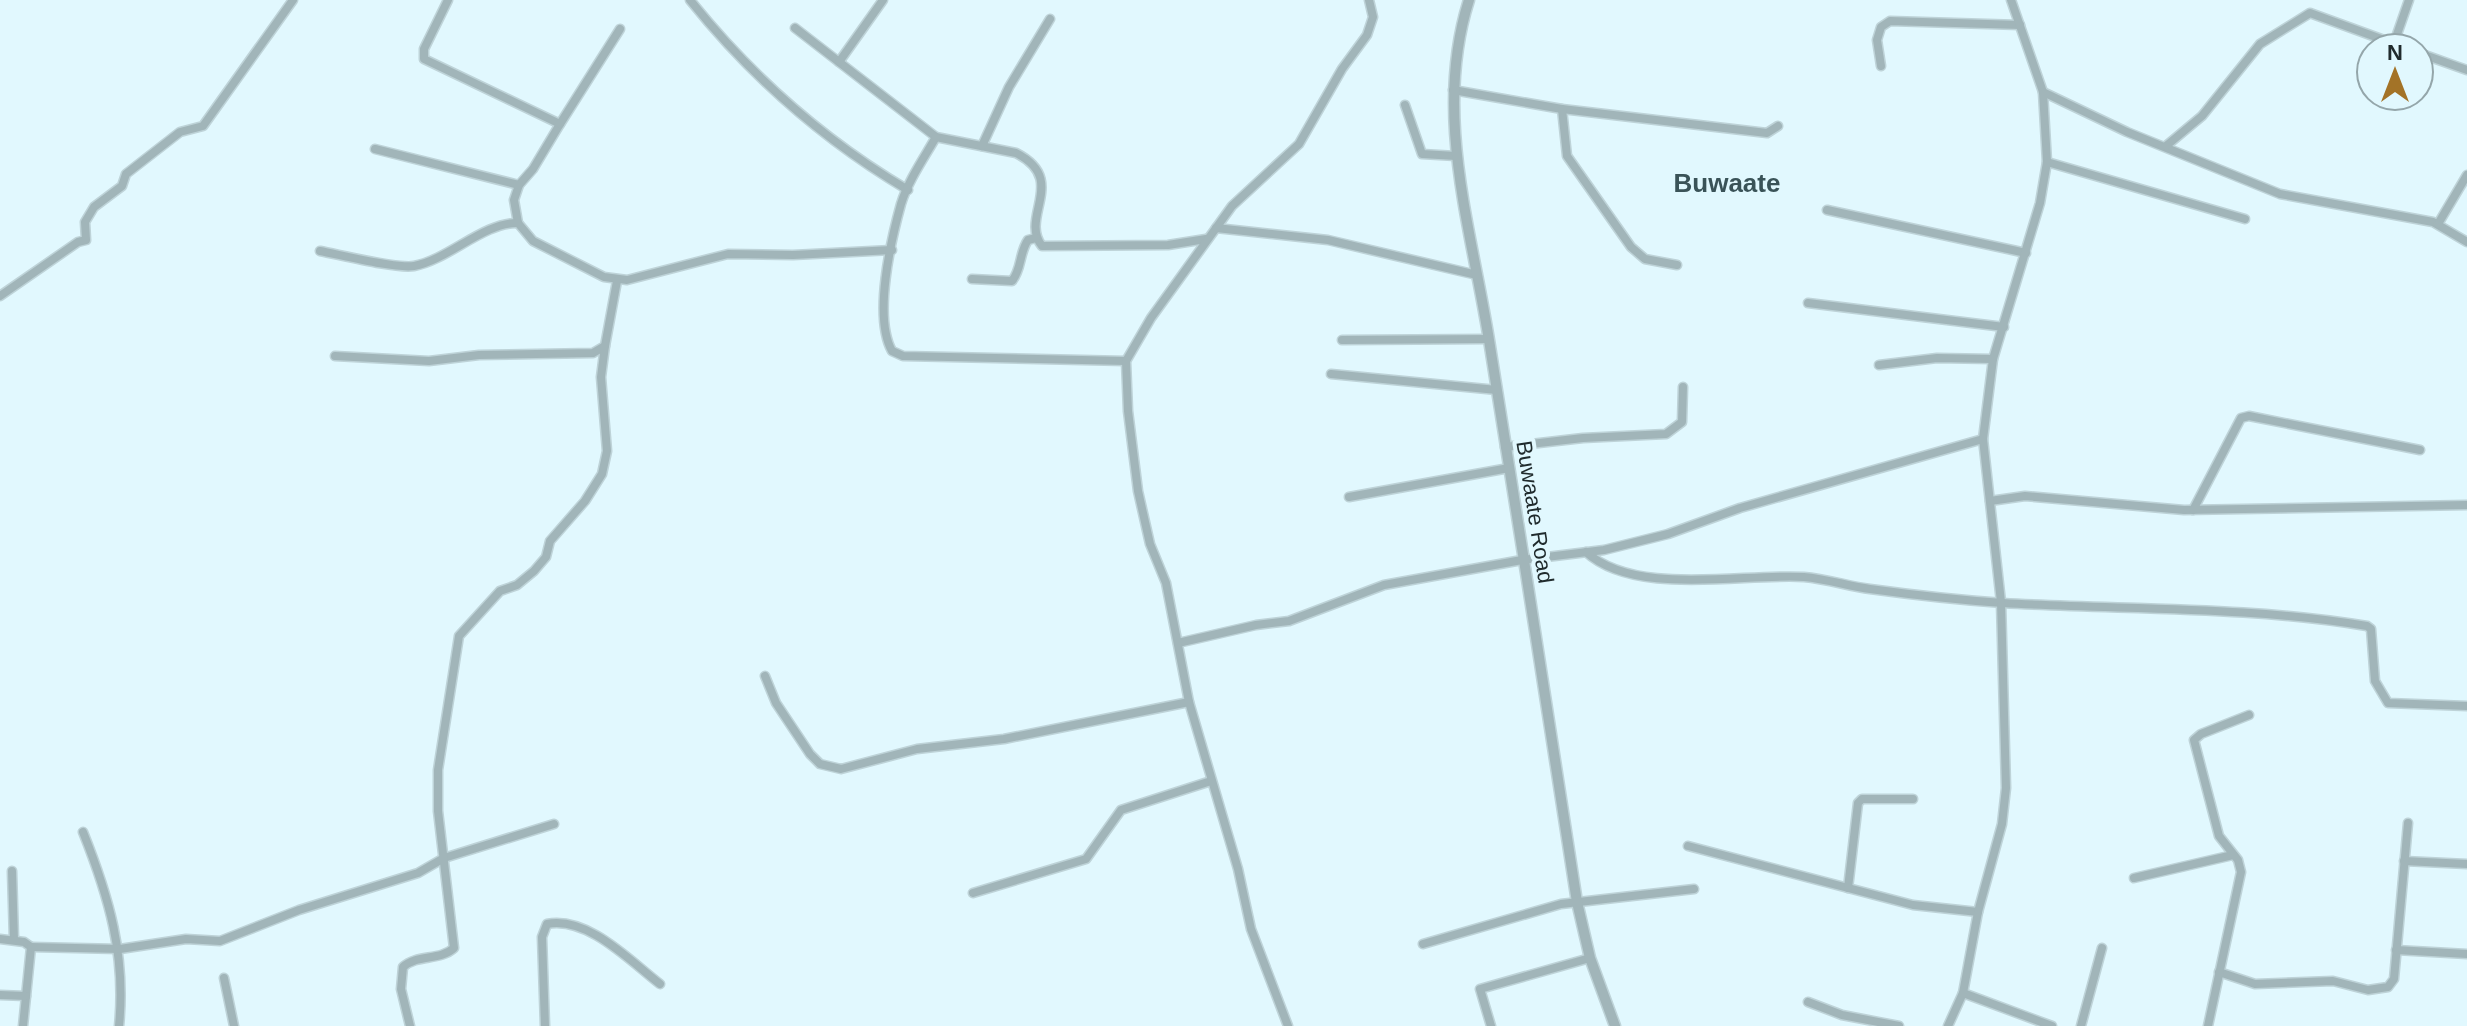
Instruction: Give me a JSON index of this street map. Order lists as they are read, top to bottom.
{
  "streets": {
    "street": ["Buwaate Road"]
  },
  "districts": ["Buwaate"],
  "north": "top"
}
